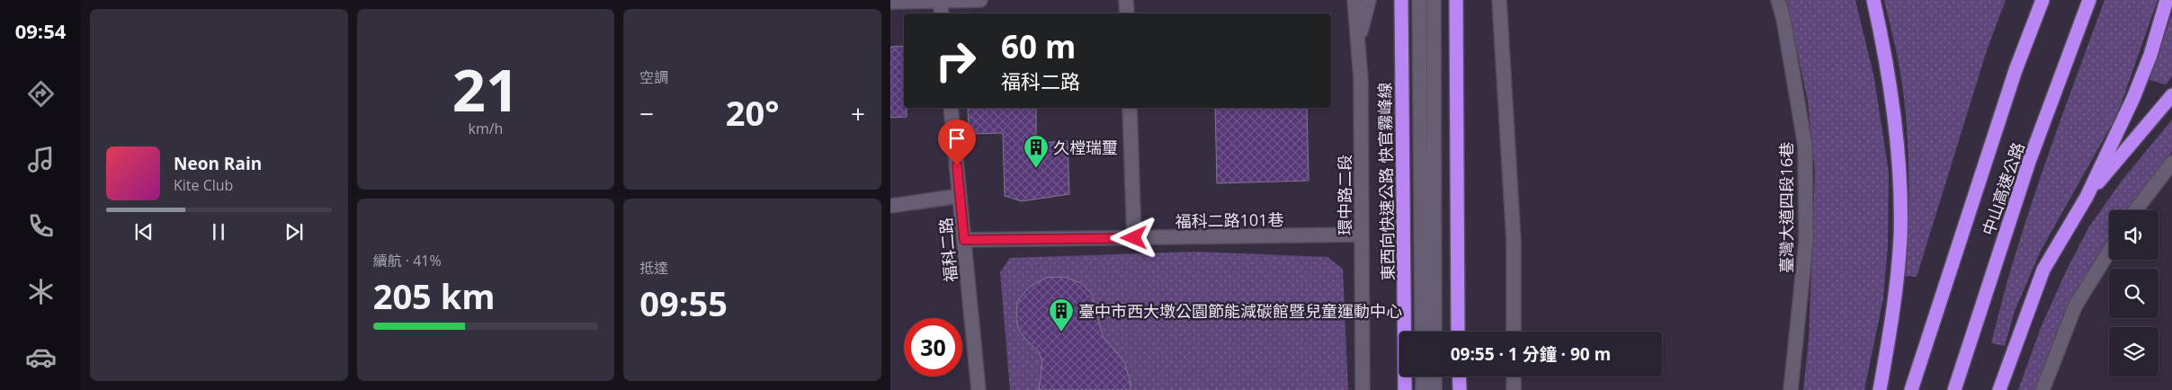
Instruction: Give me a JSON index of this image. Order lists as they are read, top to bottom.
{
  "streets": {
    "highway": ["東西向快速公路 快官霧峰線", "中山高速公路"],
    "street": [
      "環中路二段",
      "臺灣大道四段16巷",
      "福科二路101巷",
      "福科二路"
    ]
  },
  "crossings": [
    ["環中路二段", "福科二路101巷"],
    ["福科二路101巷", "福科二路"]
  ],
  "places": {
    "building": ["久樘瑞璽", "臺中市西大墩公園節能減碳館暨兒童運動中心"]
  },
  "page": {
    "tabs": "09:54",
    "tile": [
      ["21", "km/h"],
      "空調",
      ["續航 · 41%", "205 km"],
      ["抵達", "09:55"]
    ],
    "turn": ["60 m", "福科二路"],
    "heat": ["−", "20°", "+"],
    "song": ["Neon Rain", "Kite Club"],
    "limit": "30",
    "trip": "09:55 · 1 分鐘 · 90 m"
  }
}
